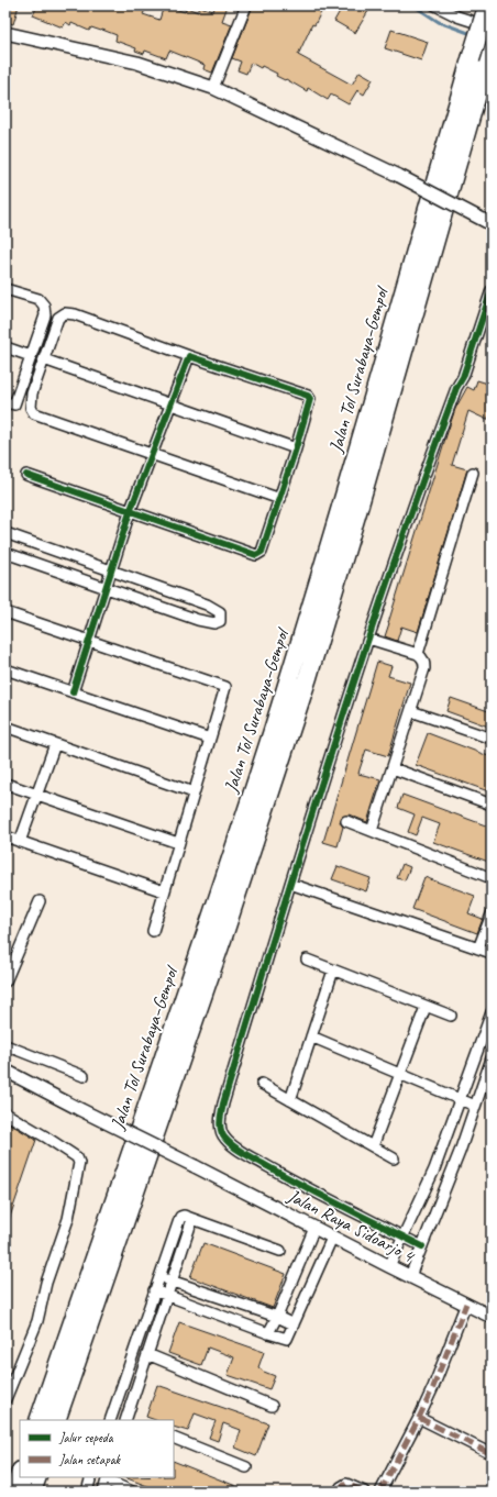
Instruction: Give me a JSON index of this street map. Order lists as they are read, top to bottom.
{
  "streets": {
    "highway": ["Jalan Tol Surabaya–Gempol"],
    "street": ["Jalan Raya Sidoarjo 4"]
  },
  "legend": ["Jalur sepeda", "Jalan setapak"]
}
